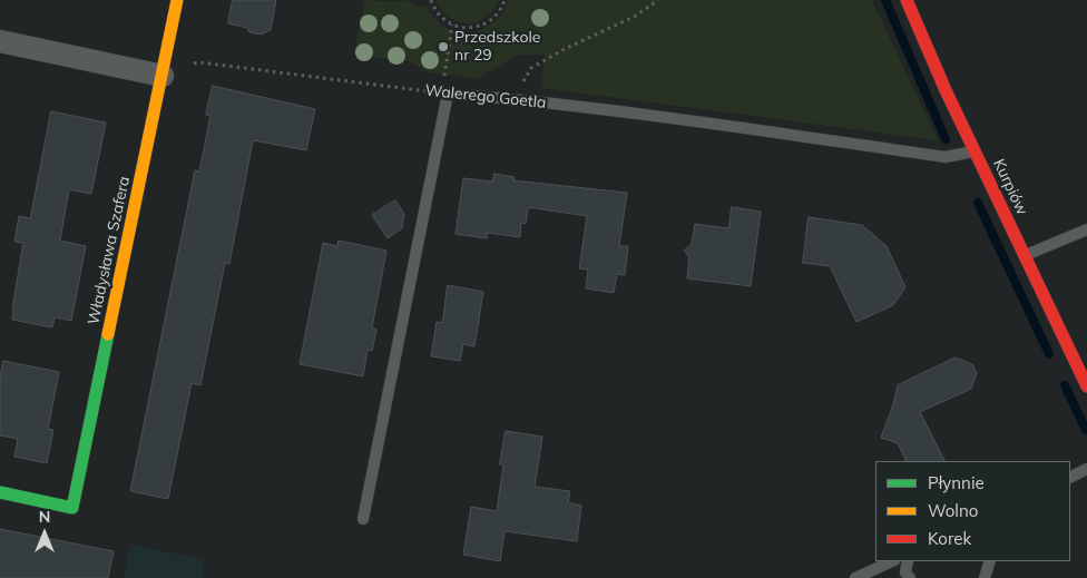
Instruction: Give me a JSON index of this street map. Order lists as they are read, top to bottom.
{
  "streets": {
    "street": ["Kurpiów", "Władysława Szafera"],
    "lane": ["Walerego Goetla"]
  },
  "crossings": [
    ["Walerego Goetla", "Kurpiów"],
    ["Walerego Goetla", "Władysława Szafera"]
  ],
  "places": ["Przedszkole nr 29"],
  "legend": ["Płynnie", "Wolno", "Korek"],
  "north": "top"
}
